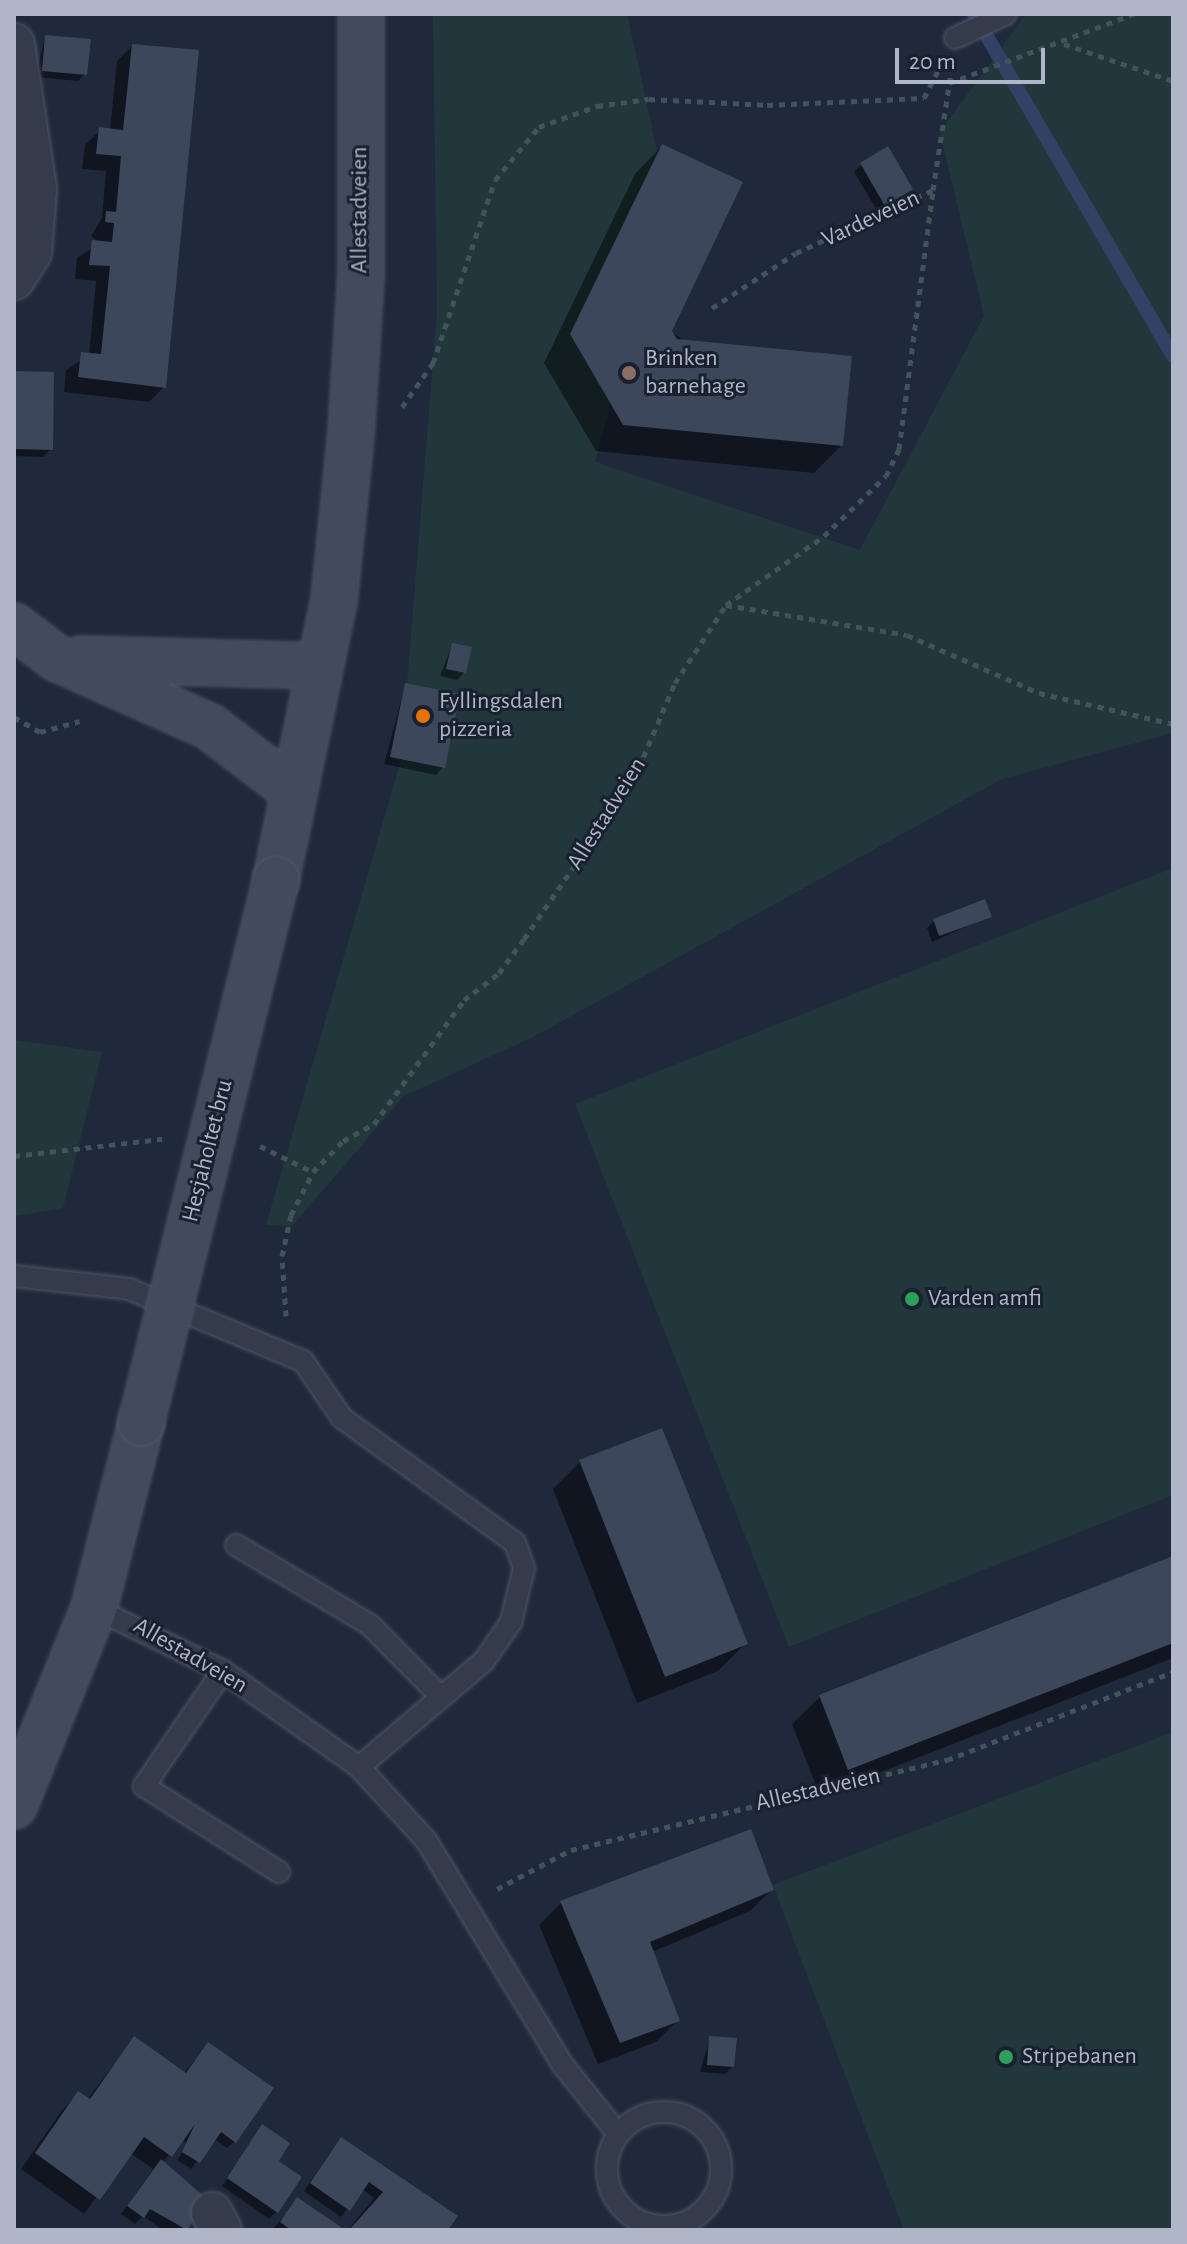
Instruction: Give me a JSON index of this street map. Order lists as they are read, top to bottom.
{
  "streets": {
    "main road": ["Allestadveien", "Hesjaholtet bru"],
    "path": ["Vardeveien"]
  },
  "crossings": [
    ["Allestadveien", "Vardeveien"],
    ["Allestadveien", "Hesjaholtet bru"]
  ],
  "places": [
    "Brinken barnehage",
    "Fyllingsdalen pizzeria",
    "Varden amfi",
    "Stripebanen"
  ],
  "scale_bar": "20 m"
}
